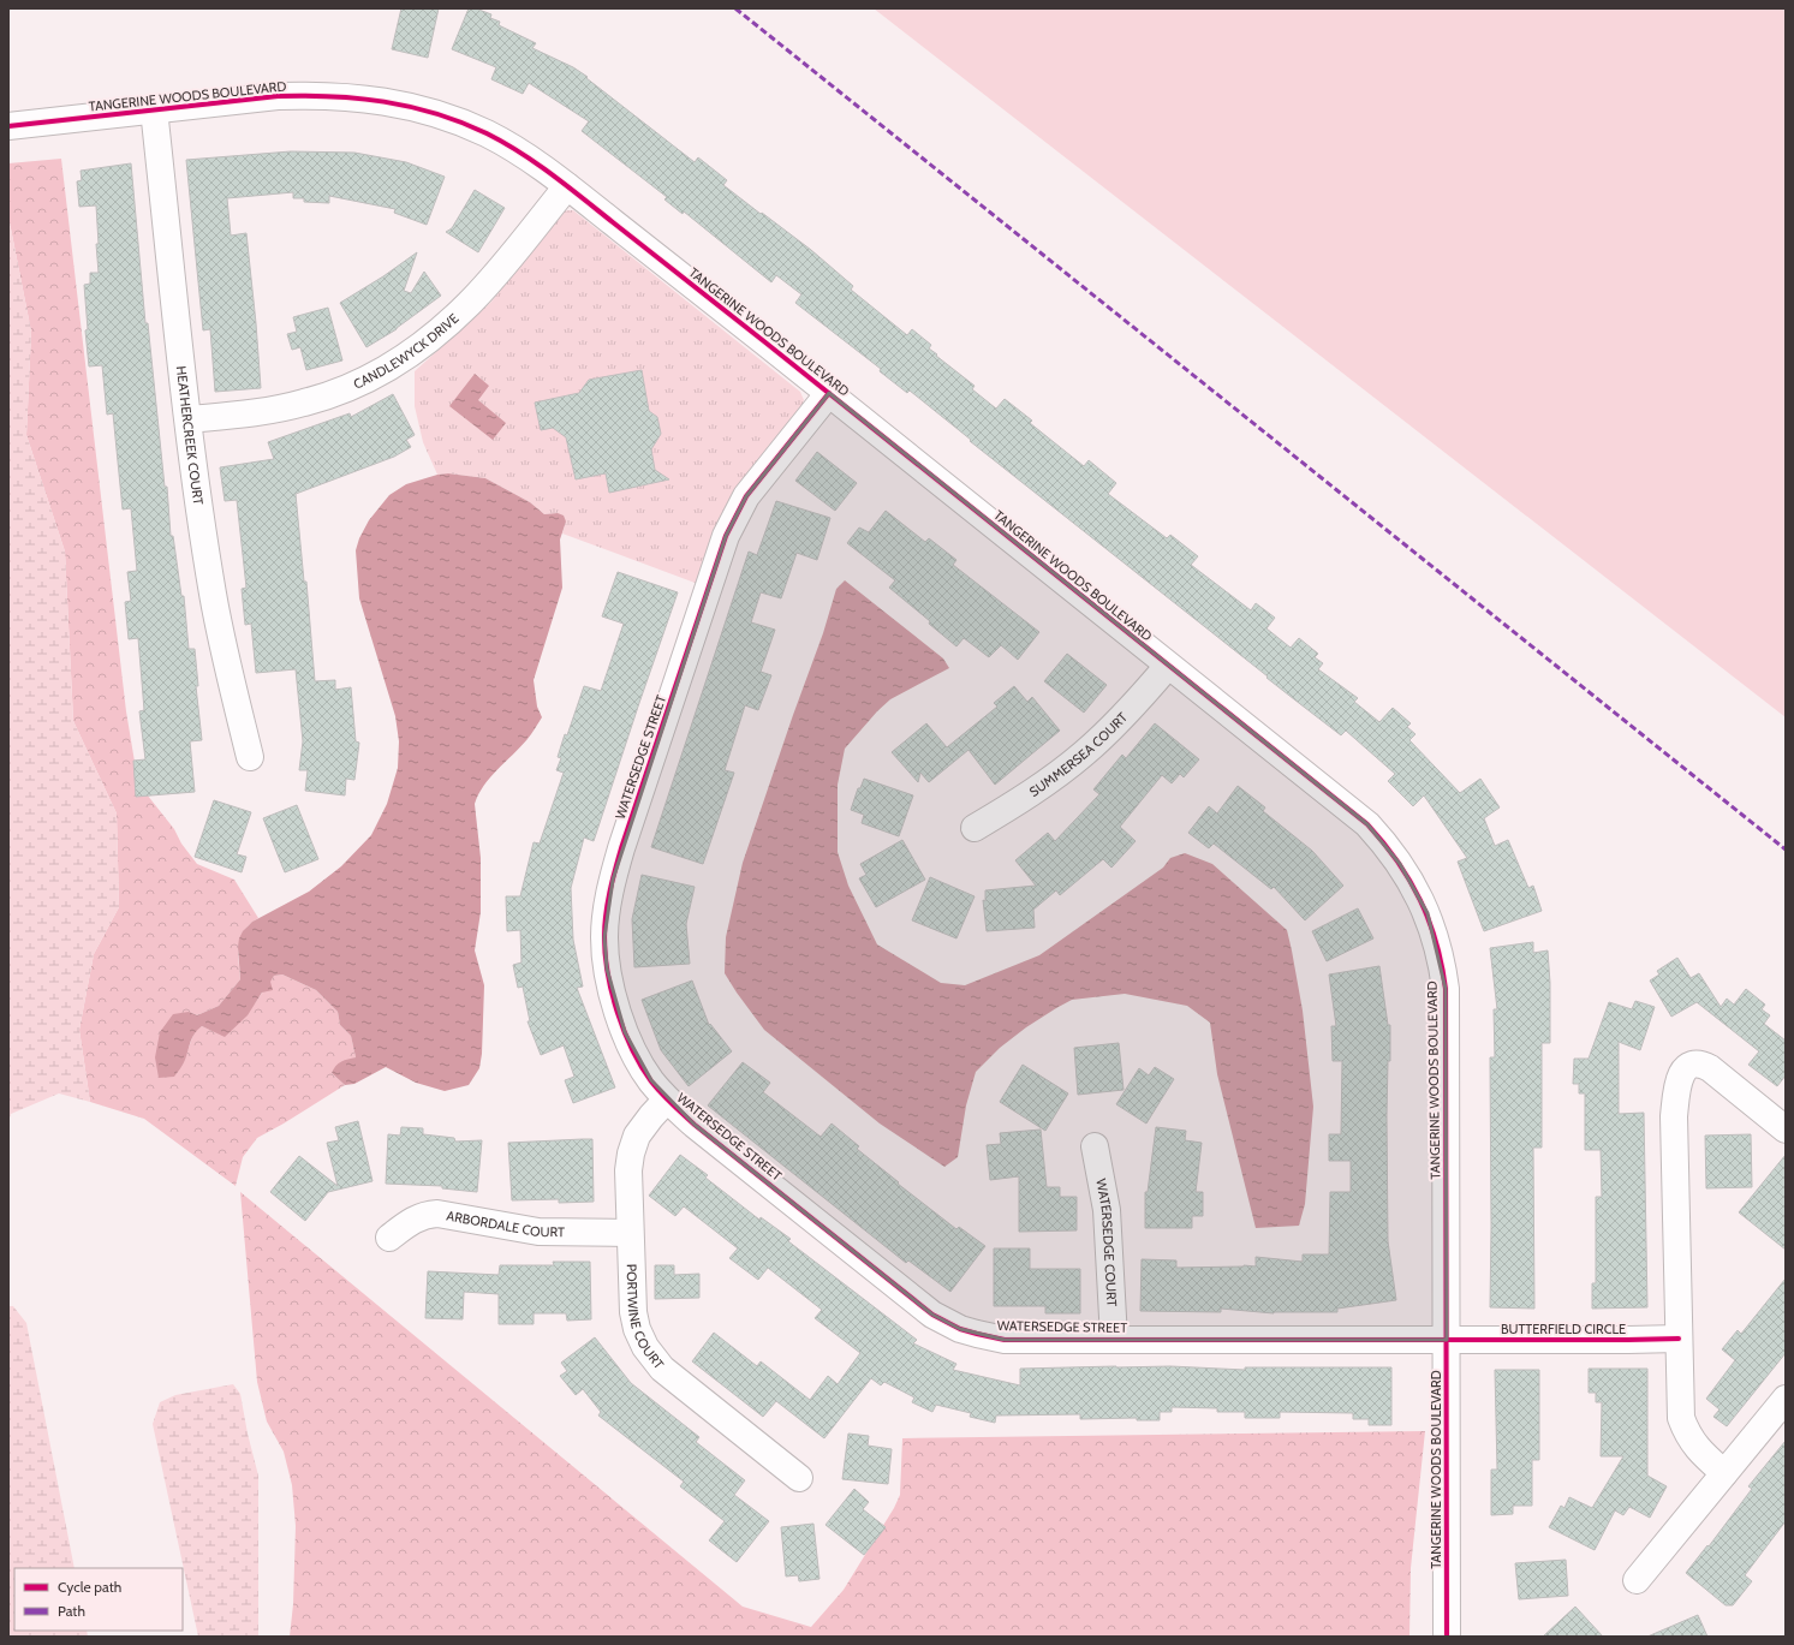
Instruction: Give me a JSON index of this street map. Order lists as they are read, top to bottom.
{
  "streets": {
    "street": [
      "TANGERINE WOODS BOULEVARD",
      "CANDLEWYCK DRIVE",
      "HEATHERCREEK COURT",
      "SUMMERSEA COURT",
      "WATERSEDGE STREET",
      "ARBORDALE COURT",
      "WATERSEDGE COURT",
      "PORTWINE COURT",
      "BUTTERFIELD CIRCLE"
    ]
  },
  "crossings": [
    ["TANGERINE WOODS BOULEVARD", "CANDLEWYCK DRIVE"],
    ["TANGERINE WOODS BOULEVARD", "HEATHERCREEK COURT"],
    ["TANGERINE WOODS BOULEVARD", "SUMMERSEA COURT"],
    ["TANGERINE WOODS BOULEVARD", "WATERSEDGE STREET"],
    ["TANGERINE WOODS BOULEVARD", "BUTTERFIELD CIRCLE"],
    ["CANDLEWYCK DRIVE", "HEATHERCREEK COURT"],
    ["WATERSEDGE STREET", "WATERSEDGE COURT"],
    ["WATERSEDGE STREET", "PORTWINE COURT"],
    ["WATERSEDGE STREET", "BUTTERFIELD CIRCLE"],
    ["ARBORDALE COURT", "PORTWINE COURT"]
  ],
  "legend": ["Cycle path", "Path"]
}
